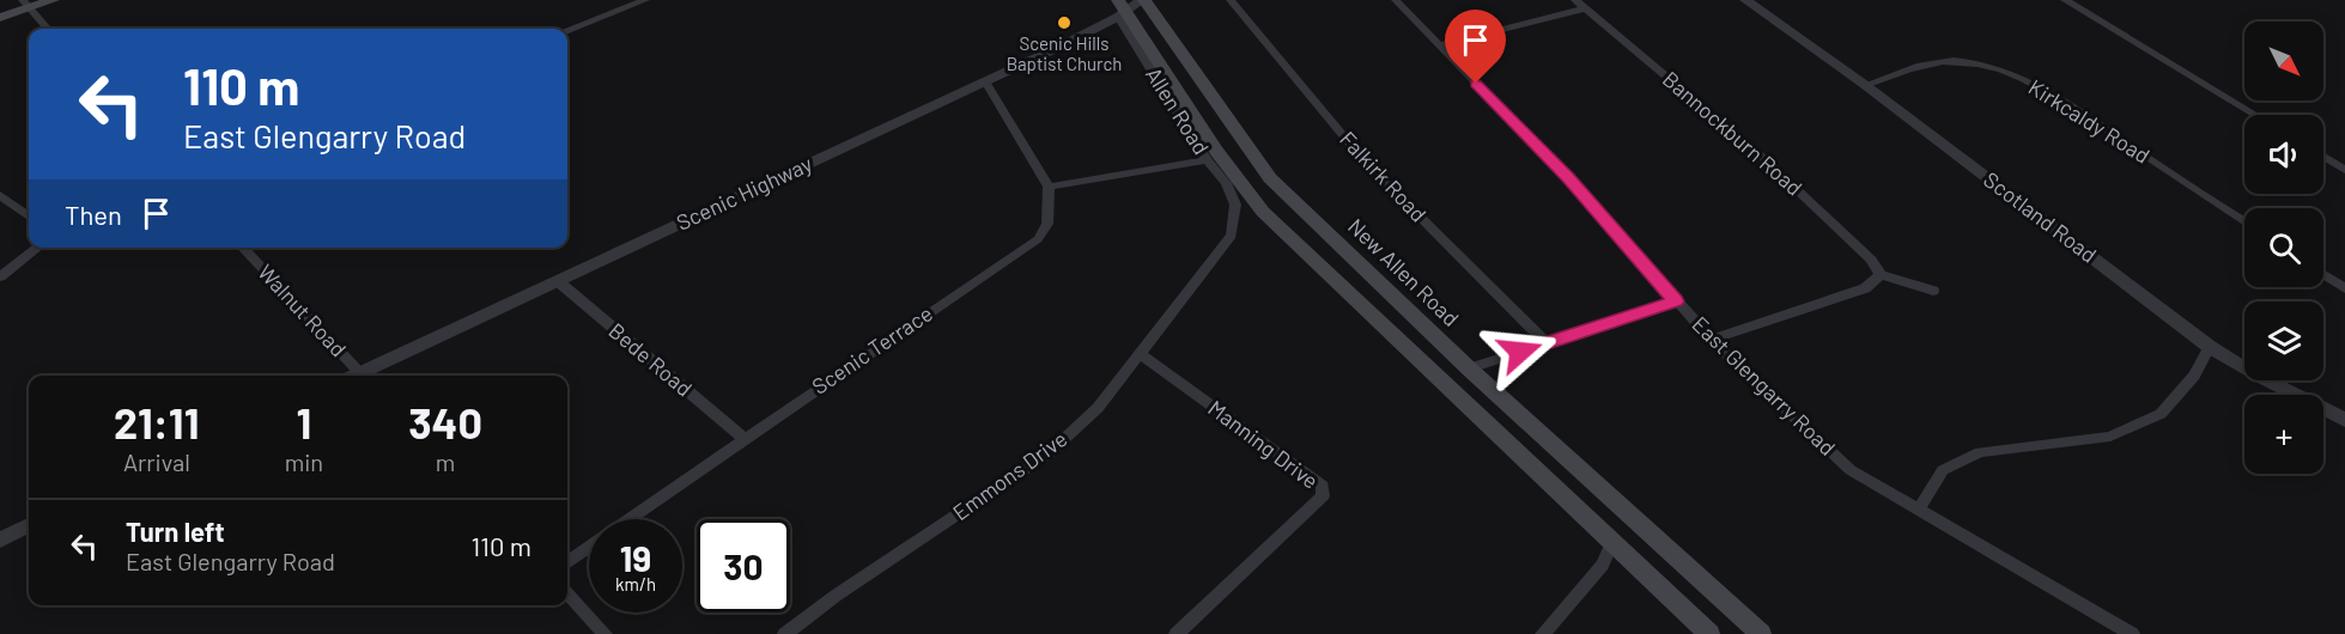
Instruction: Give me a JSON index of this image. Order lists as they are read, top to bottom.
{
  "streets": {
    "main road": ["New Allen Road"],
    "street": [
      "Allen Road",
      "Kirkcaldy Road",
      "Bannockburn Road",
      "Falkirk Road",
      "Scenic Highway",
      "Scotland Road",
      "Walnut Road",
      "Scenic Terrace",
      "Bede Road",
      "East Glengarry Road",
      "Manning Drive",
      "Emmons Drive"
    ]
  },
  "crossings": [
    ["Allen Road", "Scenic Highway"],
    ["Allen Road", "Emmons Drive"],
    ["Kirkcaldy Road", "Scotland Road"],
    ["Scenic Highway", "New Allen Road"],
    ["Scenic Highway", "Bede Road"],
    ["Scenic Terrace", "Bede Road"],
    ["Manning Drive", "Emmons Drive"]
  ],
  "places": ["Scenic Hills Baptist Church"],
  "north": "bottom right",
  "page": {
    "map_buttons": "+",
    "turn": ["110 m", "East Glengarry Road"],
    "then": "Then",
    "eta": [
      "21:11",
      "Arrival",
      "1",
      "min",
      "340",
      "m"
    ],
    "list": [
      {
        "name": "Turn left",
        "note": "East Glengarry Road",
        "value": "110 m"
      }
    ],
    "speed": "19 km/h",
    "limit": "30"
  }
}
